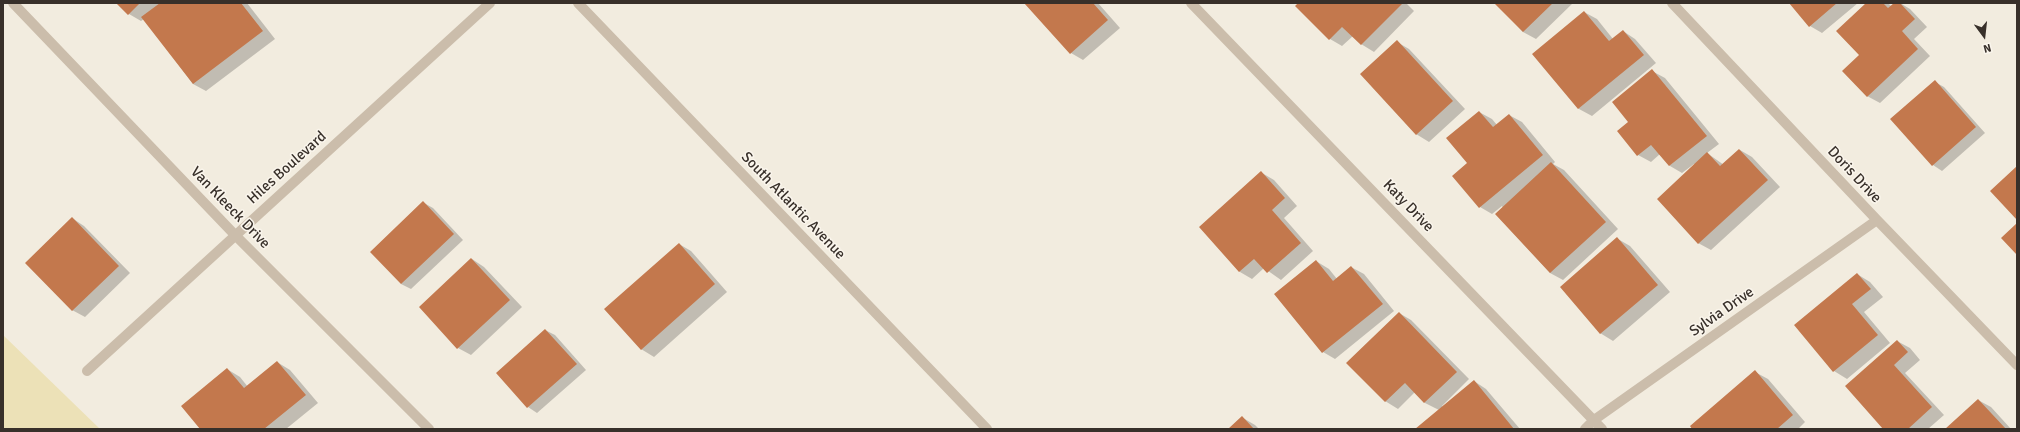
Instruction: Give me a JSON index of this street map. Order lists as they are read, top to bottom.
{
  "streets": {
    "street": [
      "Hiles Boulevard",
      "Doris Drive",
      "South Atlantic Avenue",
      "Katy Drive",
      "Van Kleeck Drive",
      "Sylvia Drive"
    ]
  },
  "crossings": [
    ["Hiles Boulevard", "Van Kleeck Drive"],
    ["Doris Drive", "Sylvia Drive"],
    ["Katy Drive", "Sylvia Drive"]
  ],
  "north": "bottom"
}
